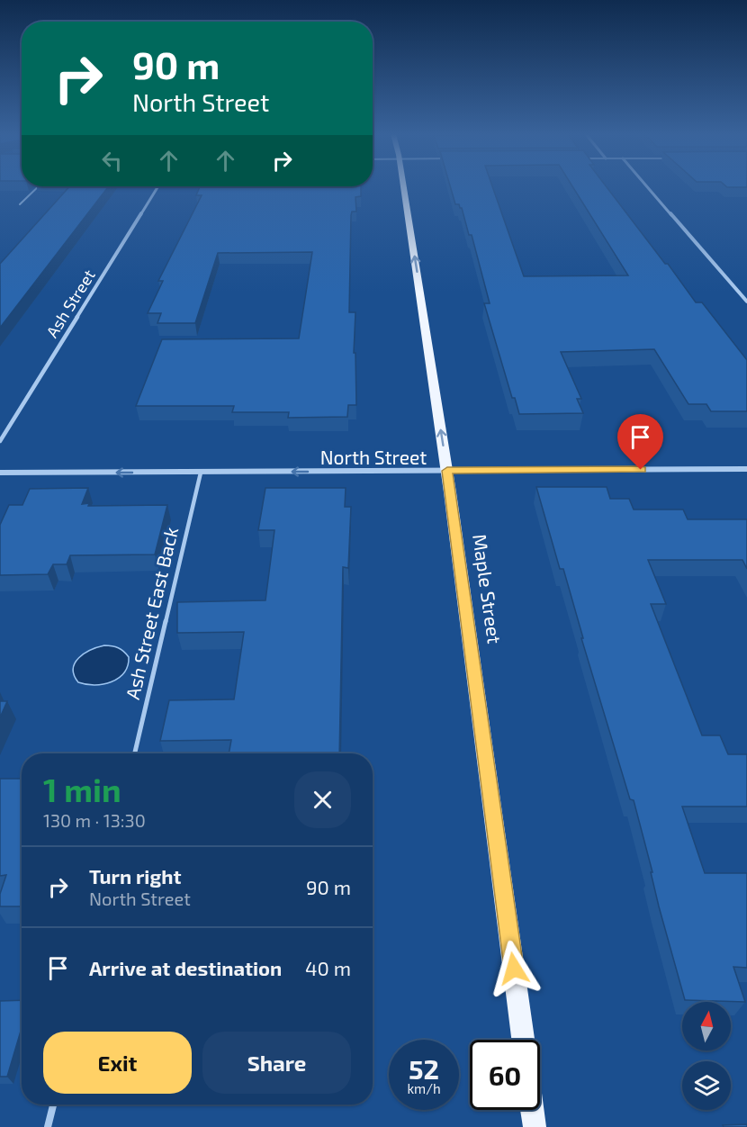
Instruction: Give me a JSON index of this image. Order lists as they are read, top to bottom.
{
  "streets": {
    "main road": ["Maple Street"],
    "street": ["Ash Street", "North Street"],
    "lane": ["Ash Street East Back"]
  },
  "crossings": [
    ["North Street", "Maple Street"],
    ["North Street", "Ash Street East Back"]
  ],
  "one_way": ["North Street"],
  "north": "top",
  "page": {
    "turn": ["90 m", "North Street"],
    "heading": ["1 min", "130 m · 13:30"],
    "list": [
      {
        "name": "Turn right",
        "note": "North Street",
        "value": "90 m"
      },
      {
        "name": "Arrive at destination",
        "value": "40 m"
      }
    ],
    "buttons": ["Exit", "Share"],
    "speed": "52 km/h",
    "limit": "60"
  }
}
